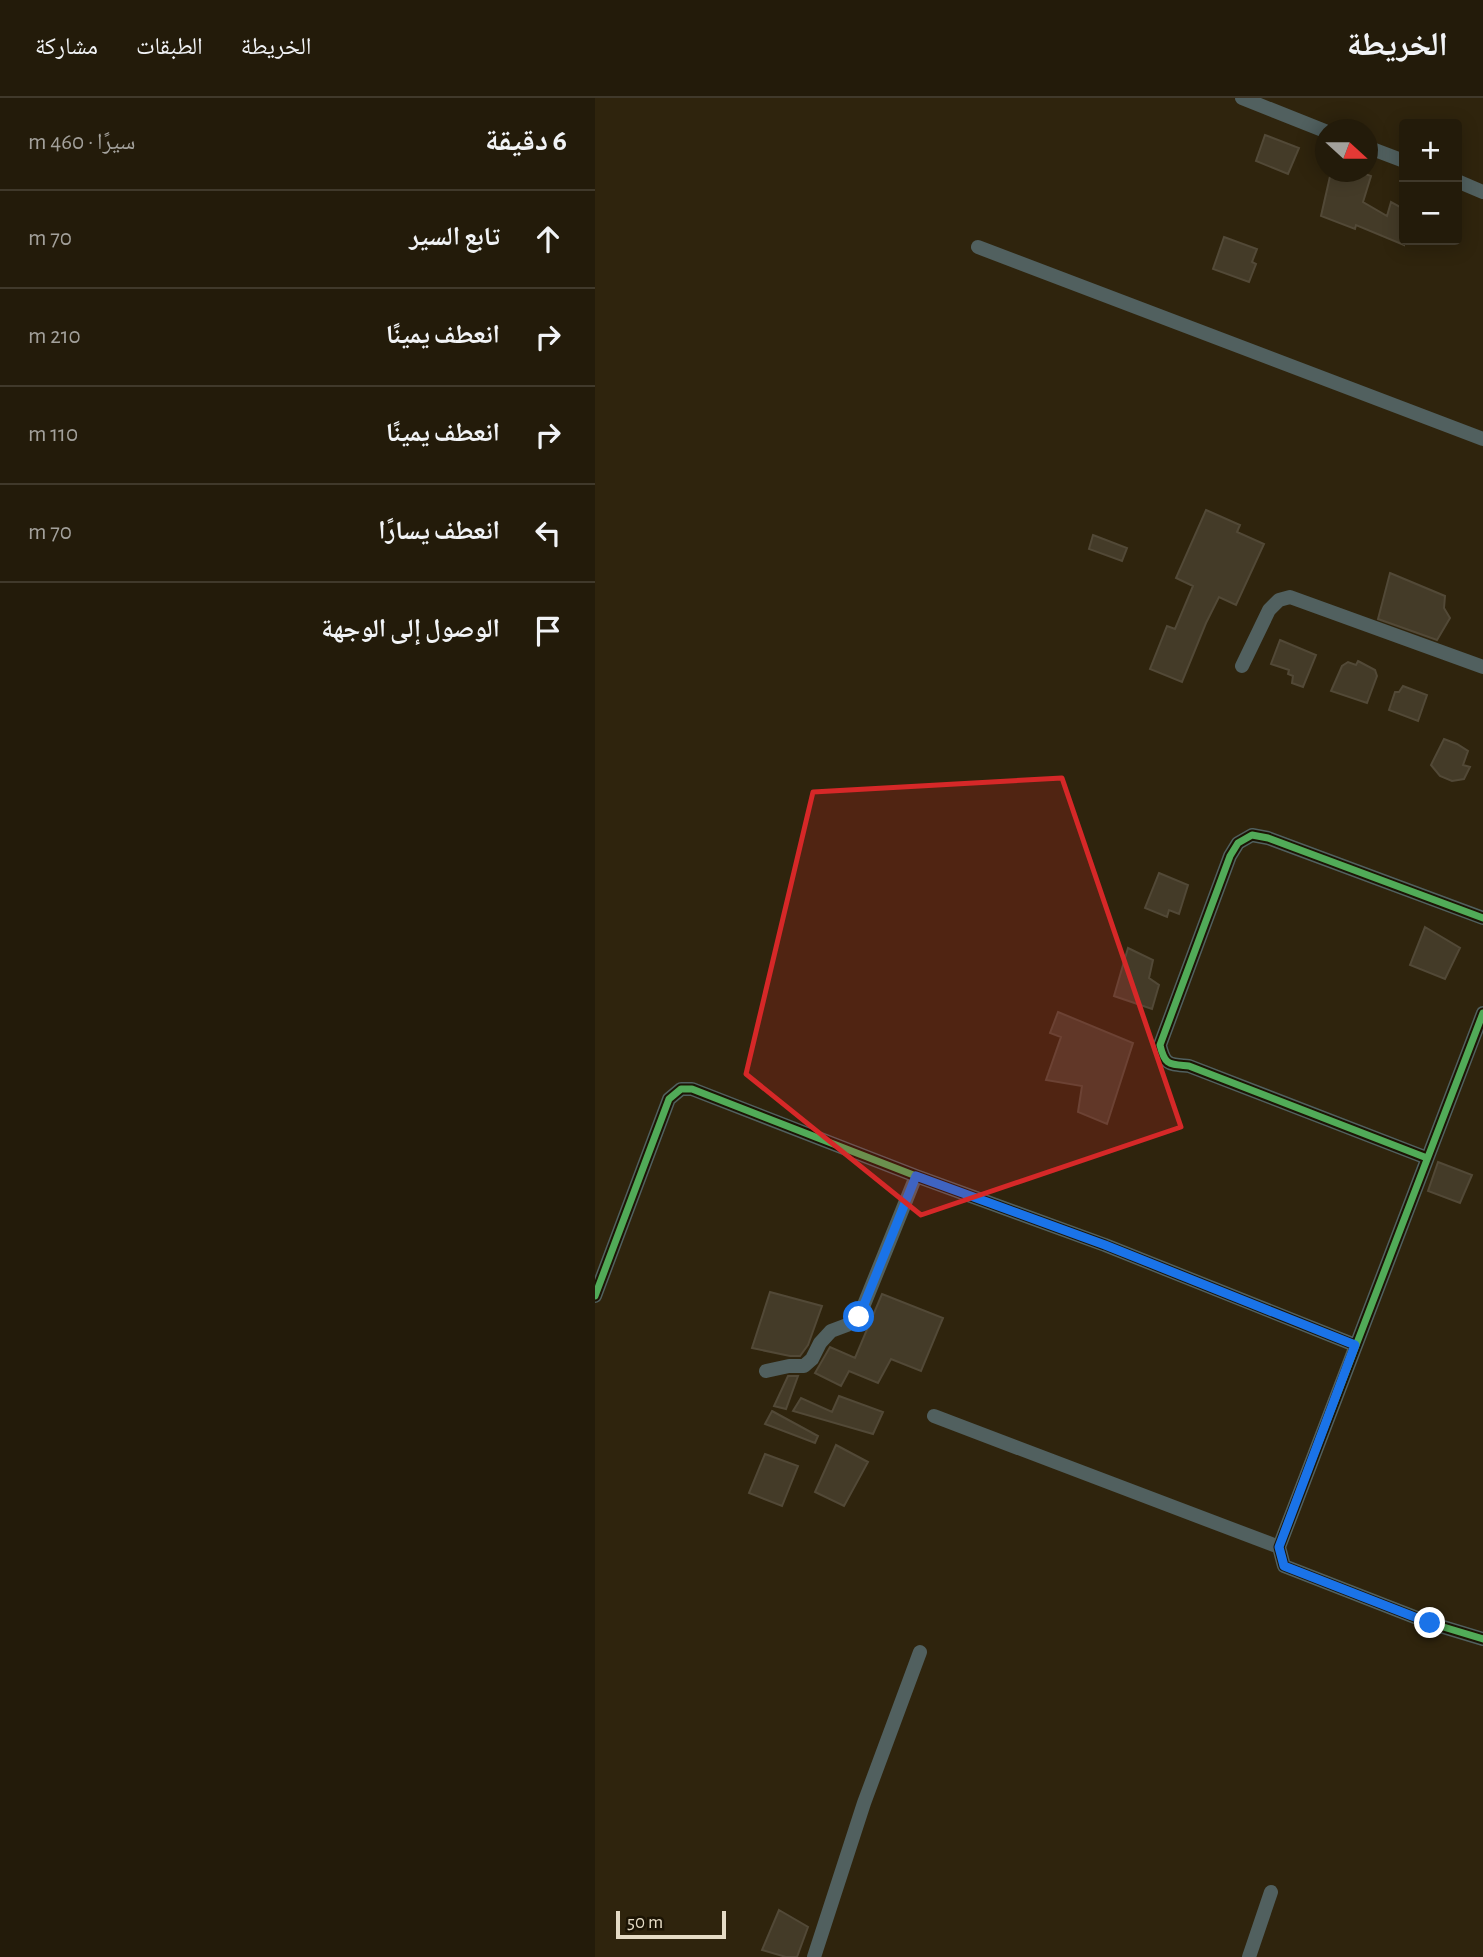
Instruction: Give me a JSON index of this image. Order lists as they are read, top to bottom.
{
  "scale_bar": "50 m",
  "north": "right",
  "page": {
    "header": "الخريطة",
    "nav": ["الخريطة", "الطبقات", "مشاركة"],
    "heading": ["6 دقيقة", "سيرًا · 460 m"],
    "map_buttons": ["+", "−"],
    "list": [
      ["تابع السير", "70 m"],
      ["انعطف يمينًا", "210 m"],
      ["انعطف يمينًا", "110 m"],
      ["انعطف يسارًا", "70 m"],
      "الوصول إلى الوجهة"
    ],
    "scale": "50 m"
  }
}
